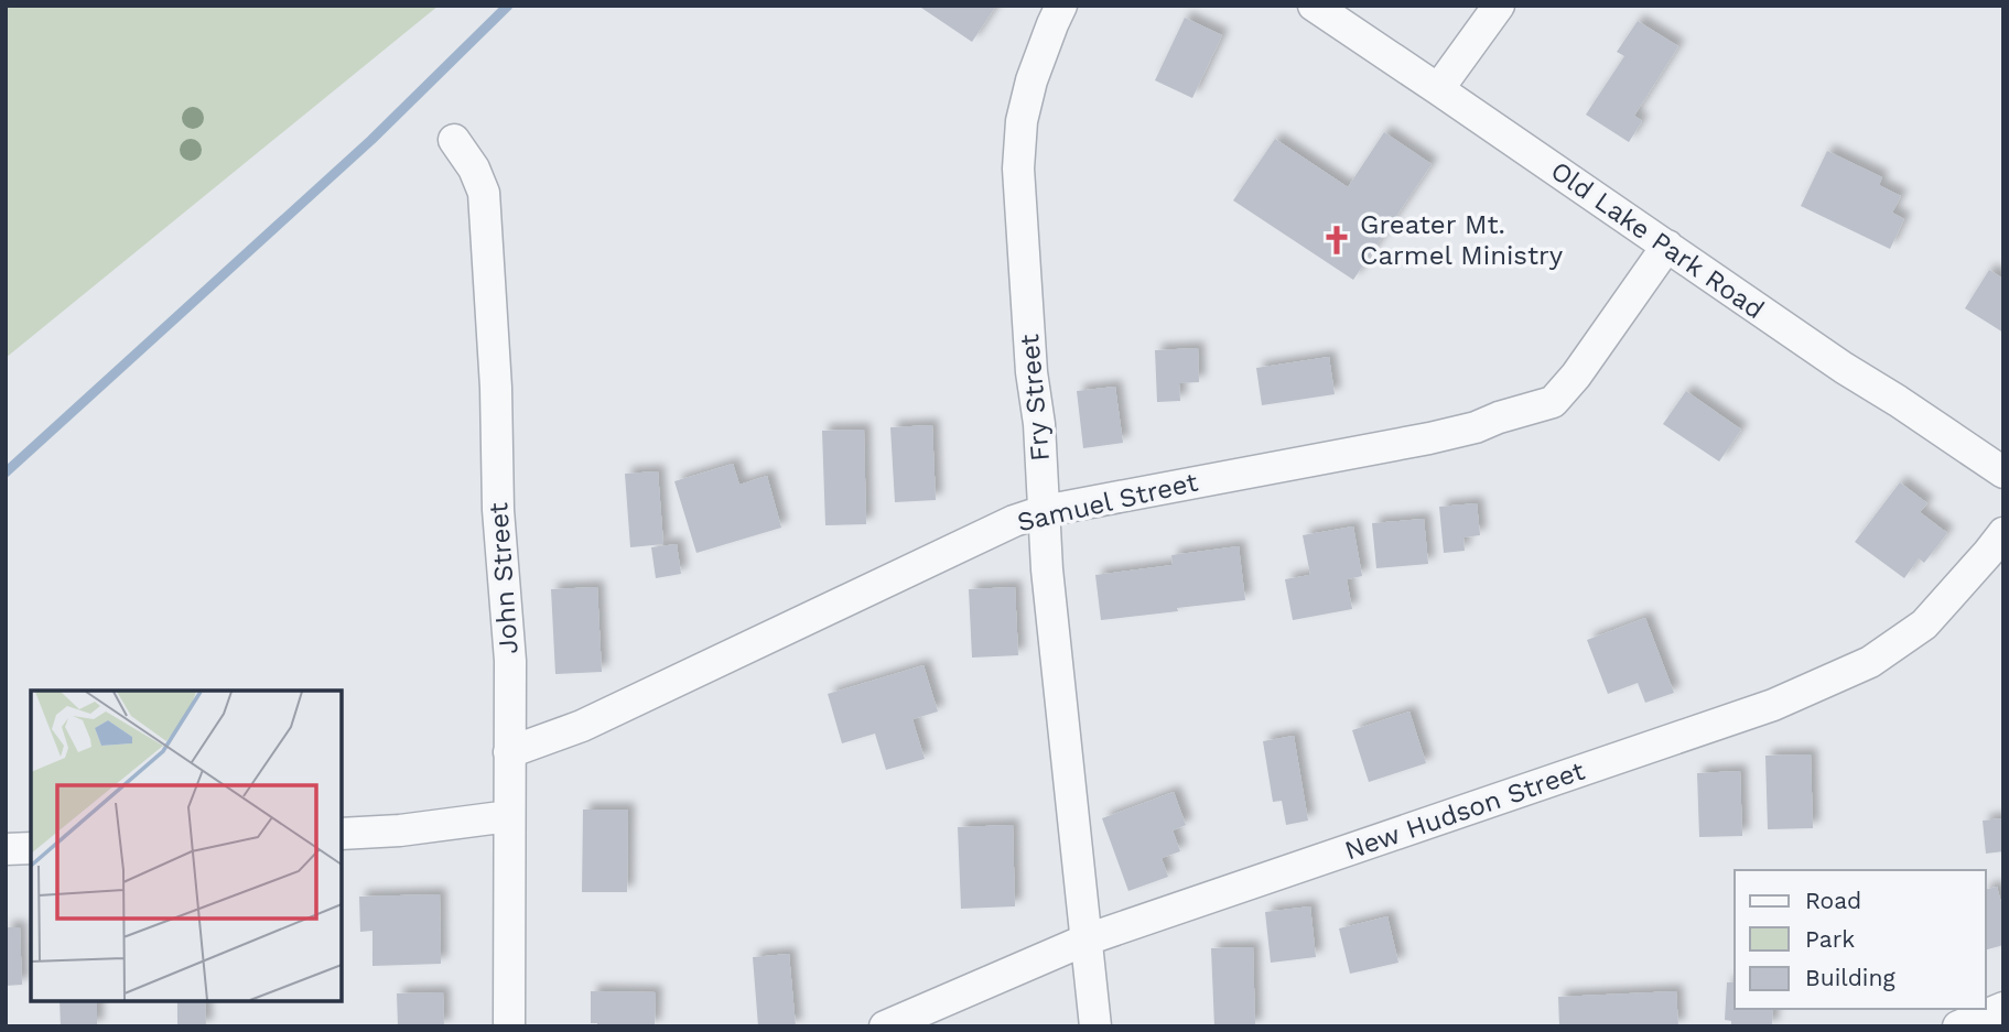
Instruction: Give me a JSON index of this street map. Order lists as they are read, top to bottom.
{
  "streets": {
    "street": [
      "Old Lake Park Road",
      "Fry Street",
      "Samuel Street",
      "John Street",
      "New Hudson Street"
    ]
  },
  "crossings": [
    ["Old Lake Park Road", "Samuel Street"],
    ["Fry Street", "Samuel Street"],
    ["Fry Street", "New Hudson Street"],
    ["Samuel Street", "John Street"]
  ],
  "places": {
    "church": ["Greater Mt. Carmel Ministry"]
  },
  "legend": ["Road", "Park", "Building"]
}
